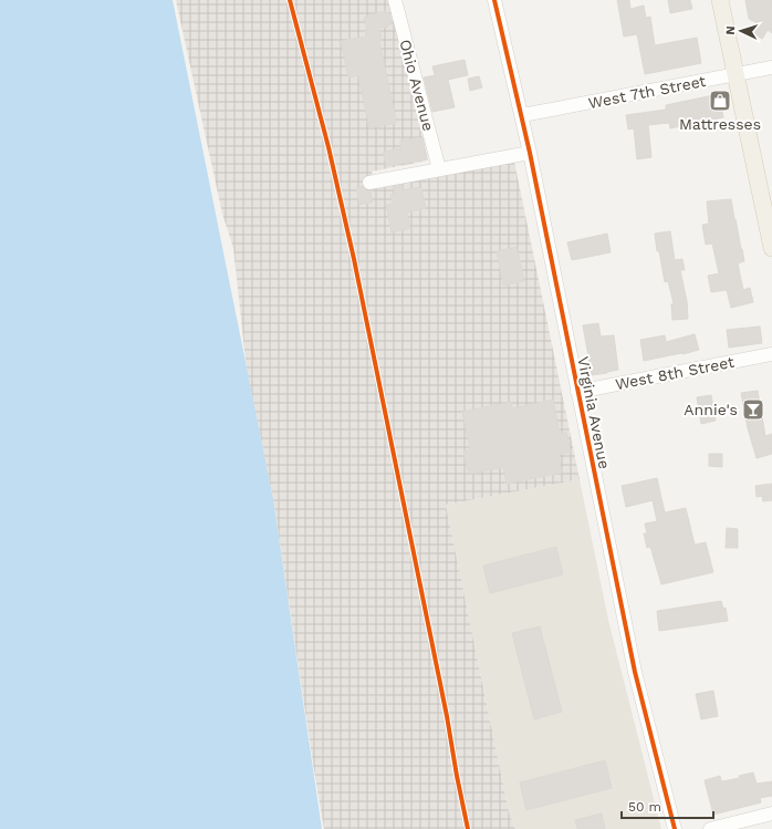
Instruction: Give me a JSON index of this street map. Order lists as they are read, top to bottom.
{
  "streets": {
    "street": [
      "Ohio Avenue",
      "West 7th Street",
      "West 8th Street",
      "Virginia Avenue"
    ]
  },
  "crossings": [
    ["West 7th Street", "Virginia Avenue"],
    ["West 8th Street", "Virginia Avenue"]
  ],
  "places": {
    "shop": ["Mattresses"],
    "bar": ["Annie's"]
  },
  "scale_bar": "50 m",
  "north": "left"
}
